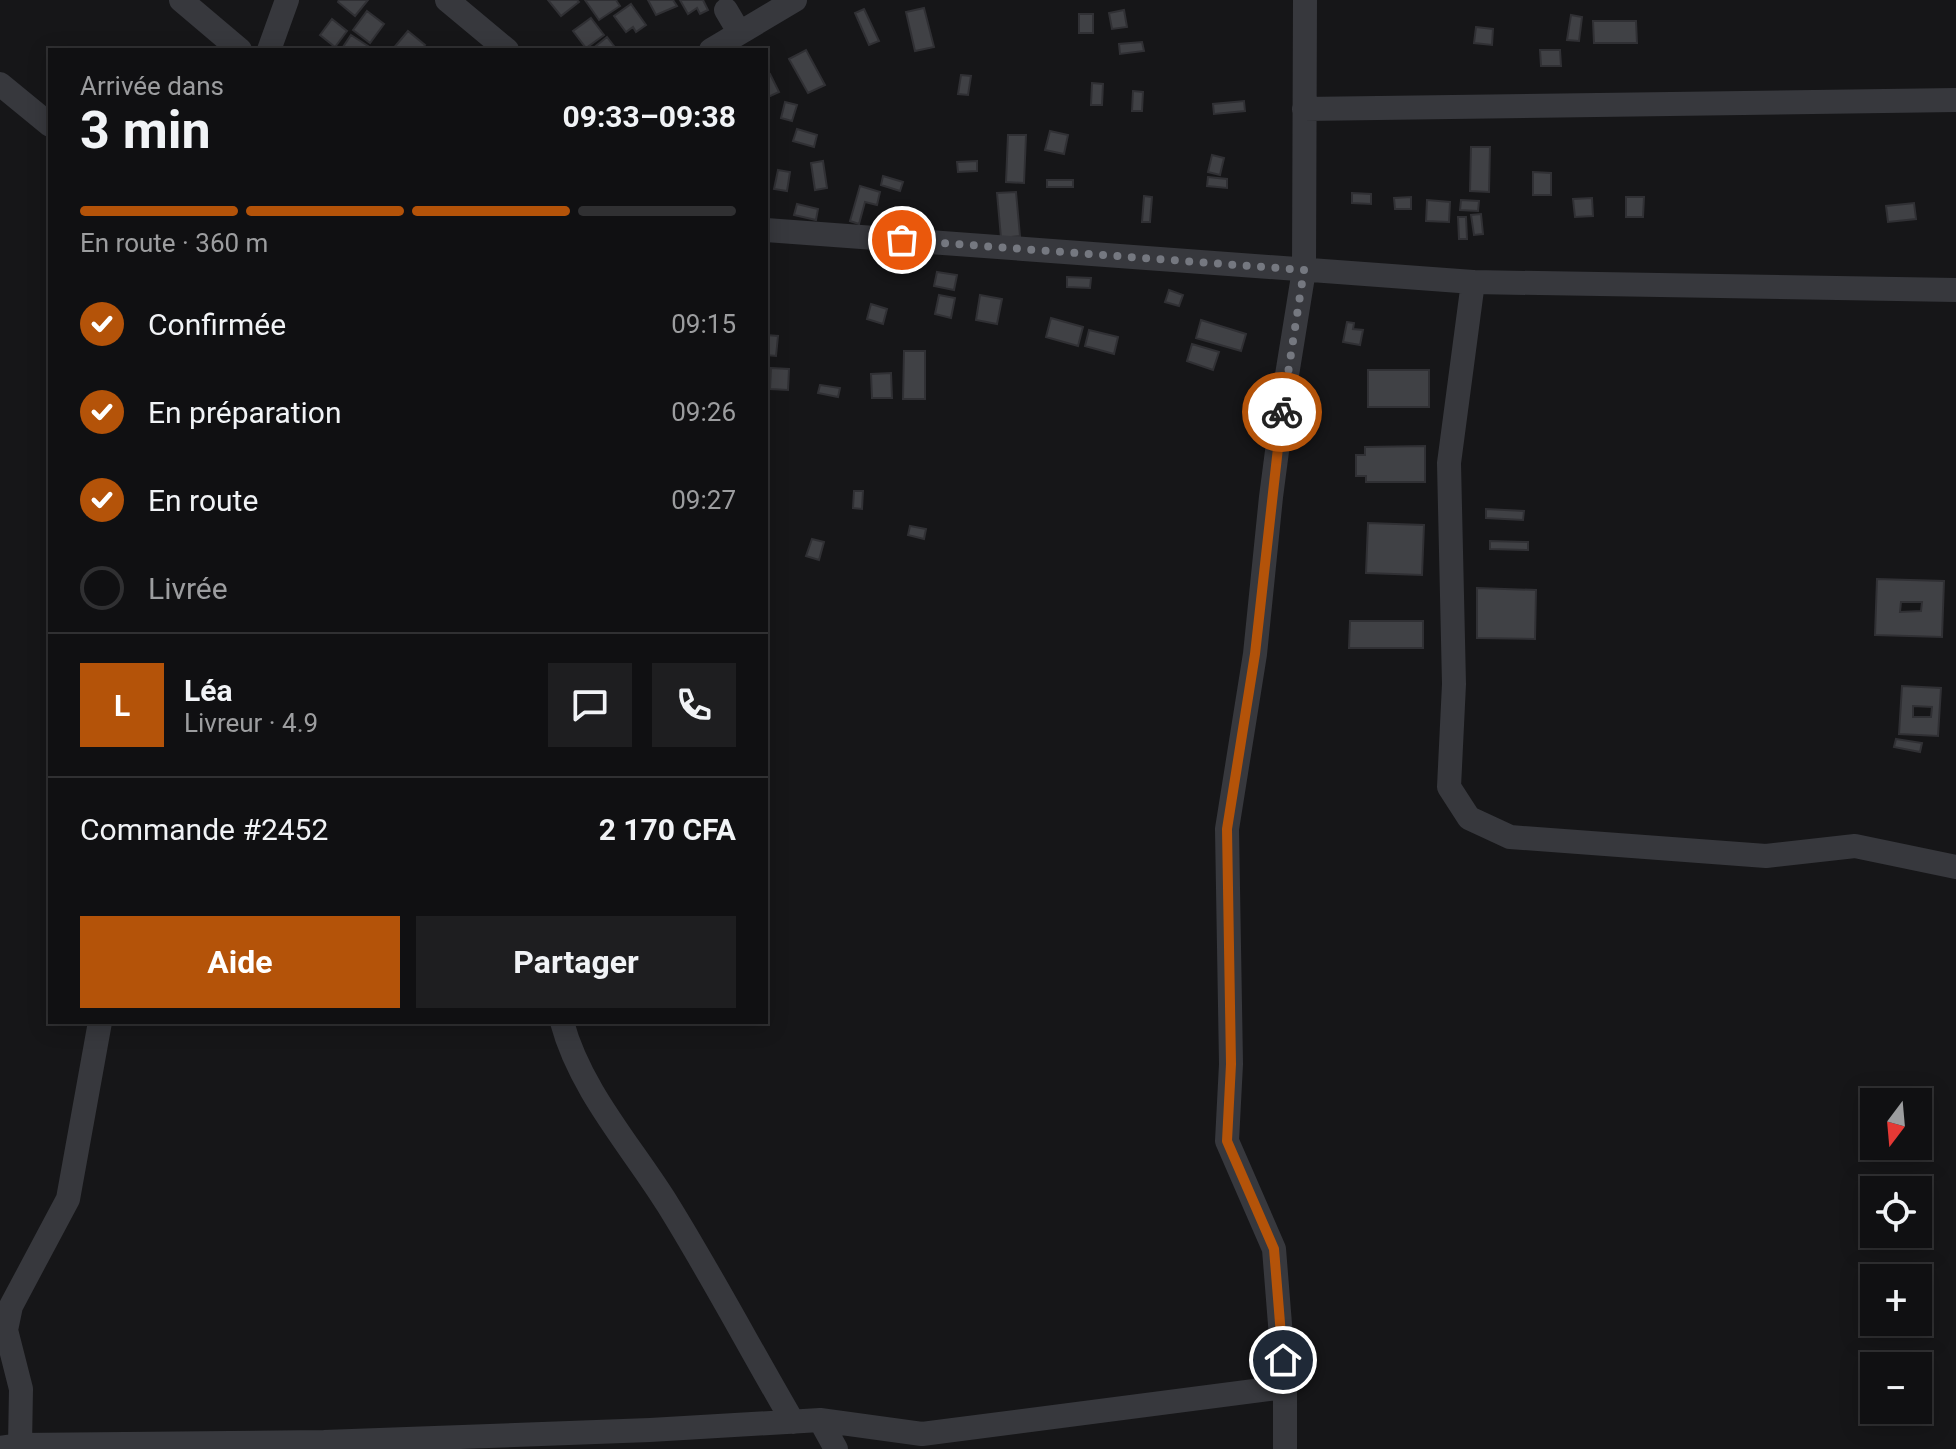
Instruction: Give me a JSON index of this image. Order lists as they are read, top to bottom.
{
  "north": "bottom",
  "page": {
    "heading": ["3 min", "Arrivée dans", "09:33–09:38"],
    "panel": [
      "Léa",
      "Livreur · 4.9",
      "Commande #2452",
      "2 170 CFA"
    ],
    "bar": "En route · 360 m",
    "list": [
      ["Confirmée", "09:15"],
      ["En préparation", "09:26"],
      ["En route", "09:27"],
      "Livrée"
    ],
    "round": "L",
    "buttons": ["Aide", "Partager"],
    "map_buttons": ["+", "−"]
  }
}
